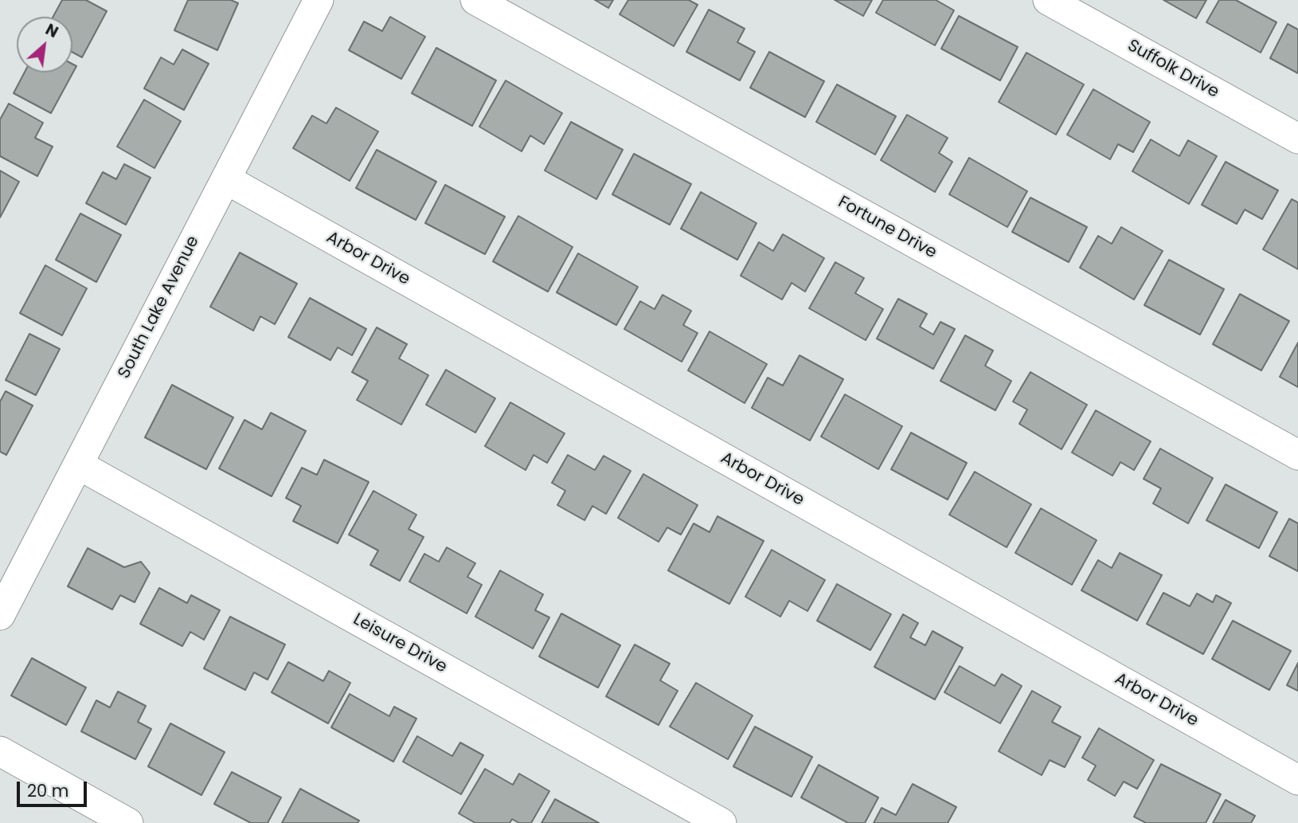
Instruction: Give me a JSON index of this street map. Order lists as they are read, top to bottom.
{
  "streets": {
    "street": [
      "Suffolk Drive",
      "Fortune Drive",
      "Arbor Drive",
      "South Lake Avenue",
      "Leisure Drive"
    ]
  },
  "crossings": [
    ["Arbor Drive", "South Lake Avenue"],
    ["South Lake Avenue", "Leisure Drive"]
  ],
  "scale_bar": "20 m",
  "north": "top right"
}
